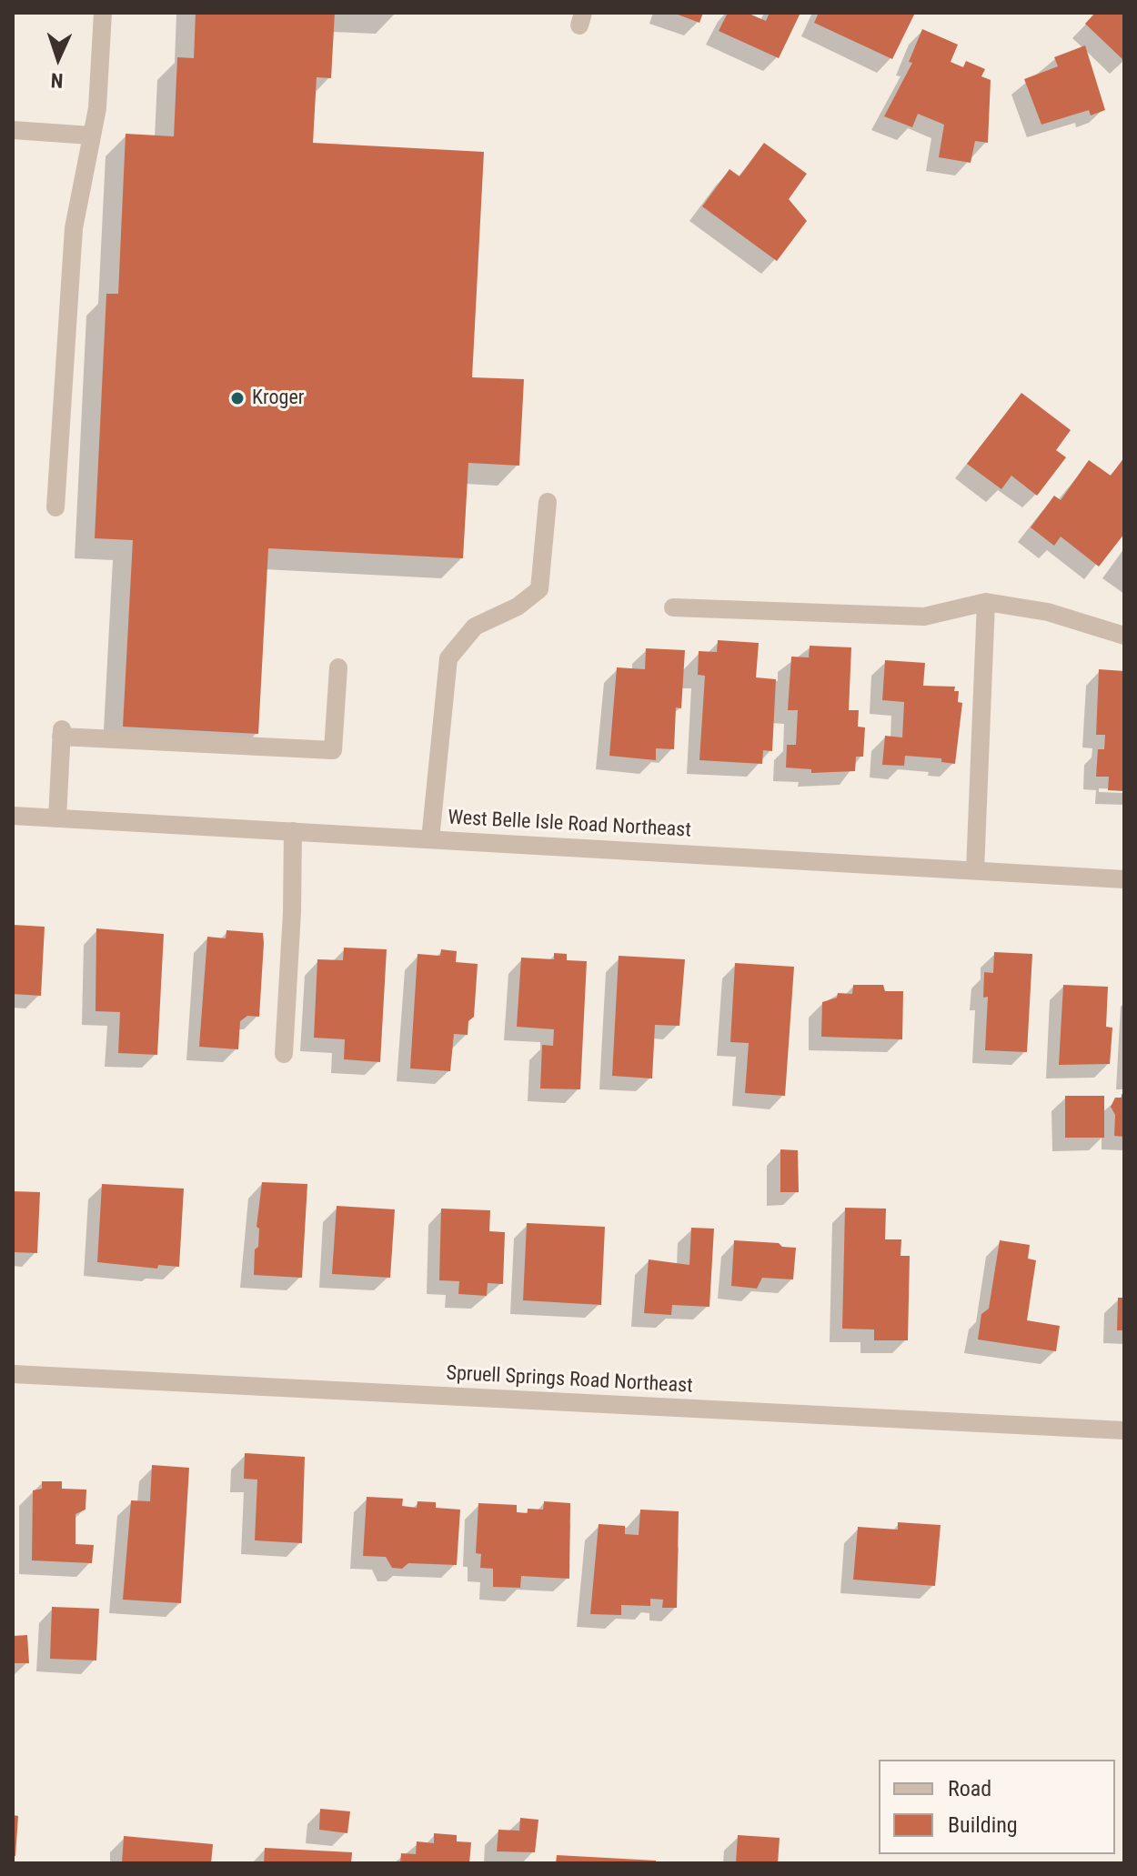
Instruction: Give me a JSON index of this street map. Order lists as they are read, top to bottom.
{
  "streets": {
    "street": ["West Belle Isle Road Northeast", "Spruell Springs Road Northeast"]
  },
  "places": ["Kroger"],
  "legend": ["Road", "Building"],
  "north": "bottom"
}
